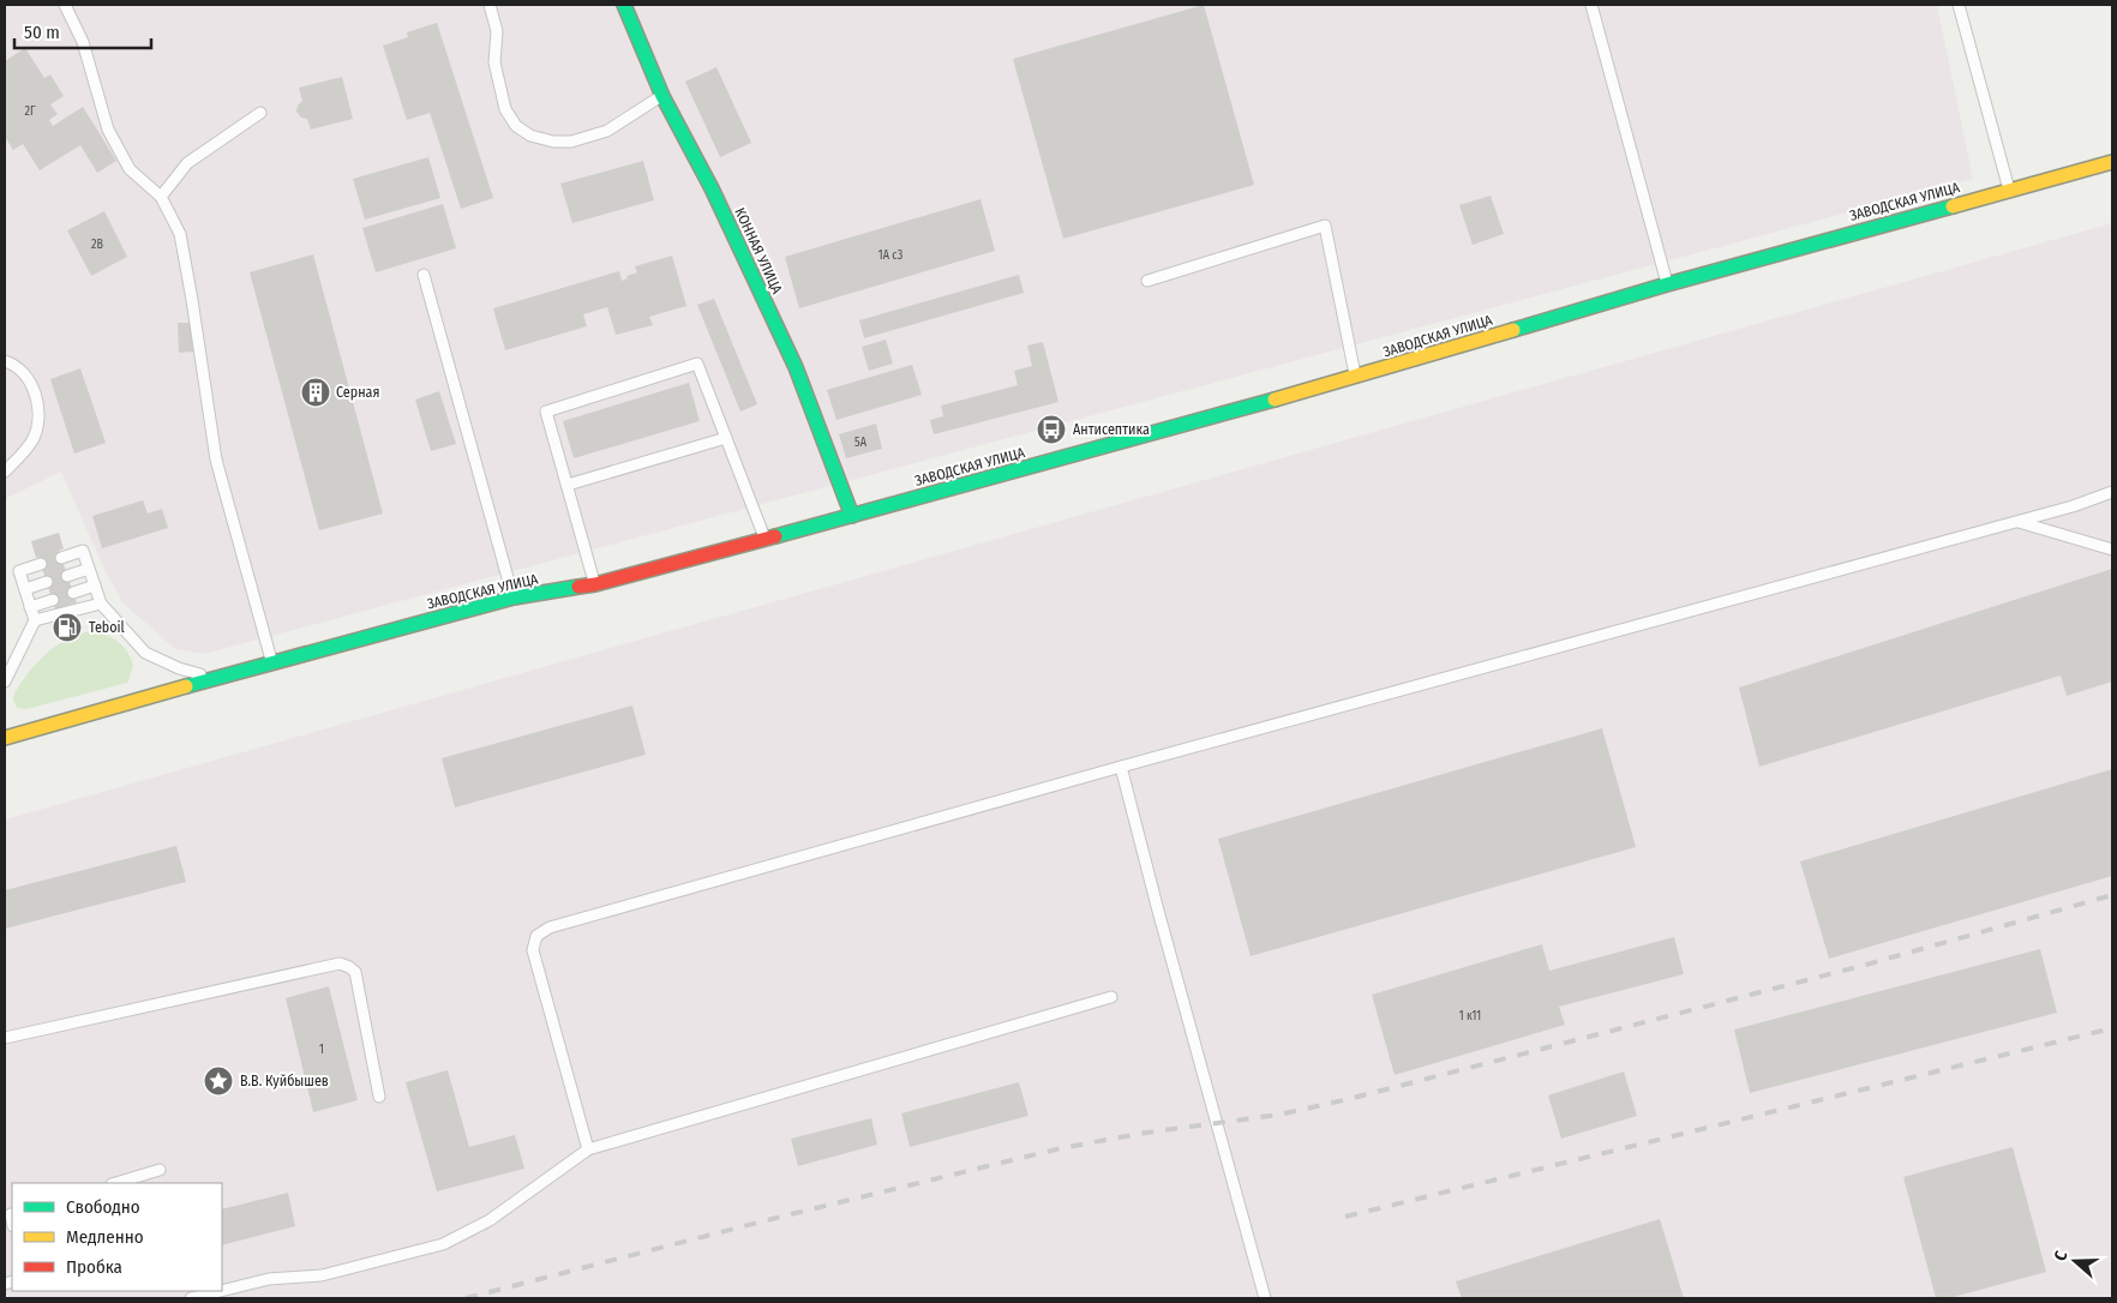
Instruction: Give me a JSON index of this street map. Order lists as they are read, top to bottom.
{
  "streets": {
    "street": ["ЗАВОДСКАЯ УЛИЦА", "КОННАЯ УЛИЦА"]
  },
  "crossings": [
    ["ЗАВОДСКАЯ УЛИЦА", "КОННАЯ УЛИЦА"]
  ],
  "places": {
    "building": ["Серная"],
    "bus stop": ["Антисептика"],
    "fuel station": ["Teboil"],
    "place": ["В.В. Куйбышев"]
  },
  "house_numbers": [
    "2Г",
    "2В",
    "1А с3",
    "5А",
    "1 к11",
    "1"
  ],
  "legend": ["Свободно", "Медленно", "Пробка"],
  "scale_bar": "50 m",
  "north": "left"
}
